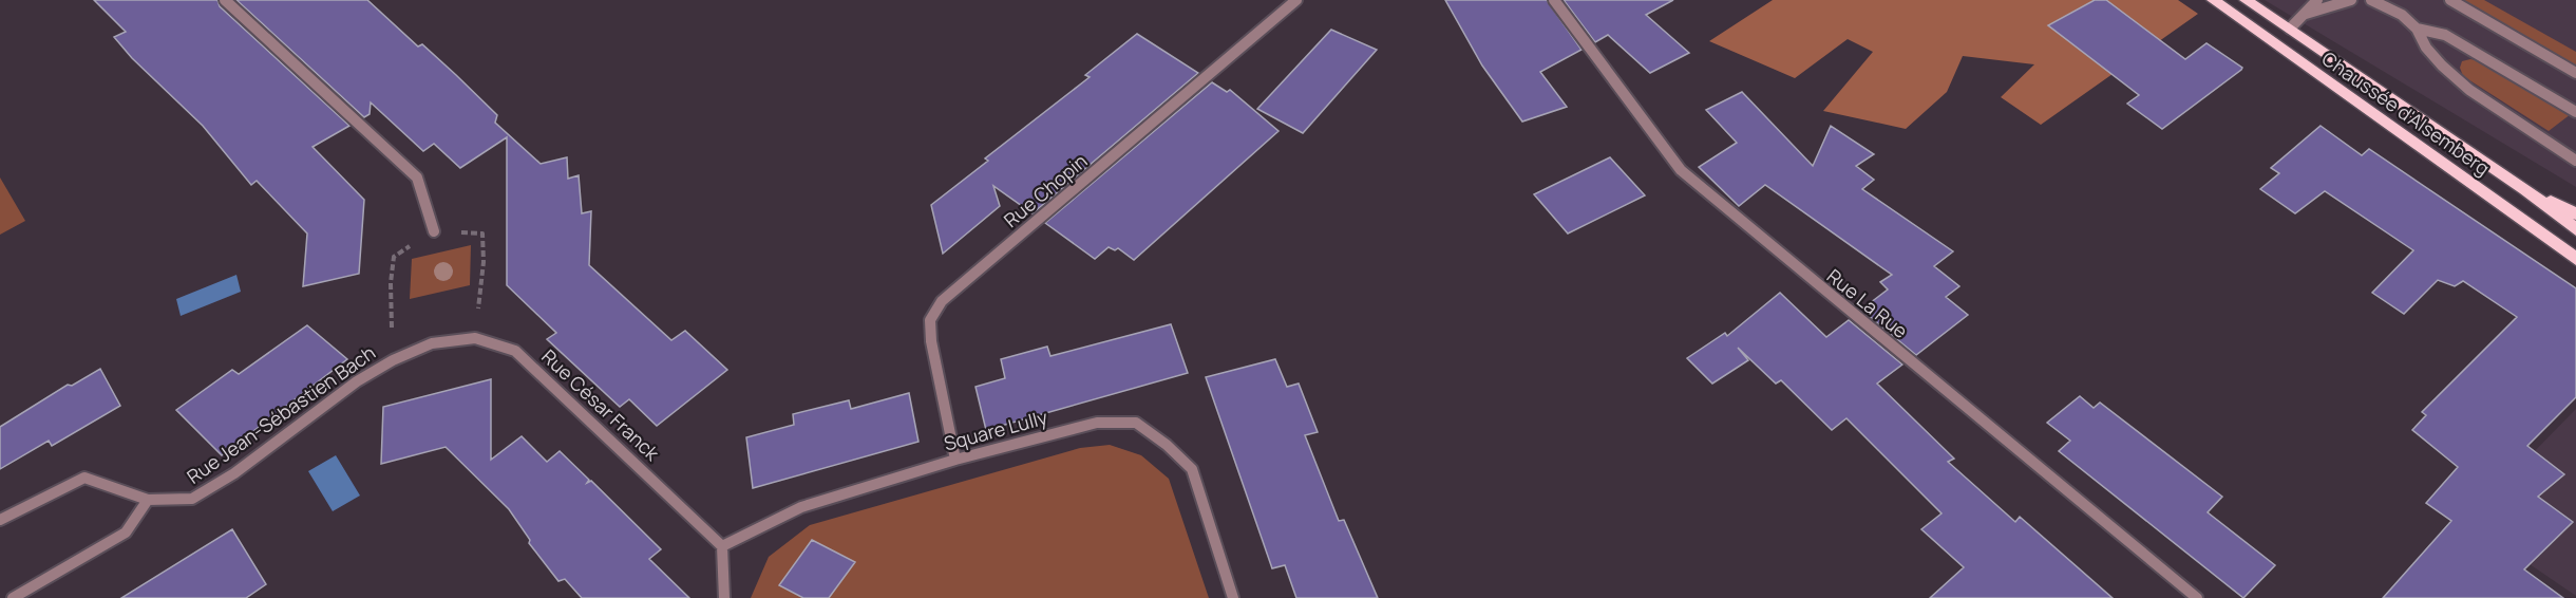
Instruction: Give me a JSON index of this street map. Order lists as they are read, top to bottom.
{
  "streets": {
    "main road": ["Chaussée d'Alsemberg"],
    "street": [
      "Rue Chopin",
      "Rue La Rue",
      "Rue César Franck",
      "Rue Jean-Sébastien Bach",
      "Square Lully"
    ]
  },
  "crossings": [
    ["Rue Chopin", "Square Lully"],
    ["Rue César Franck", "Rue Jean-Sébastien Bach"],
    ["Rue César Franck", "Square Lully"]
  ]
}
